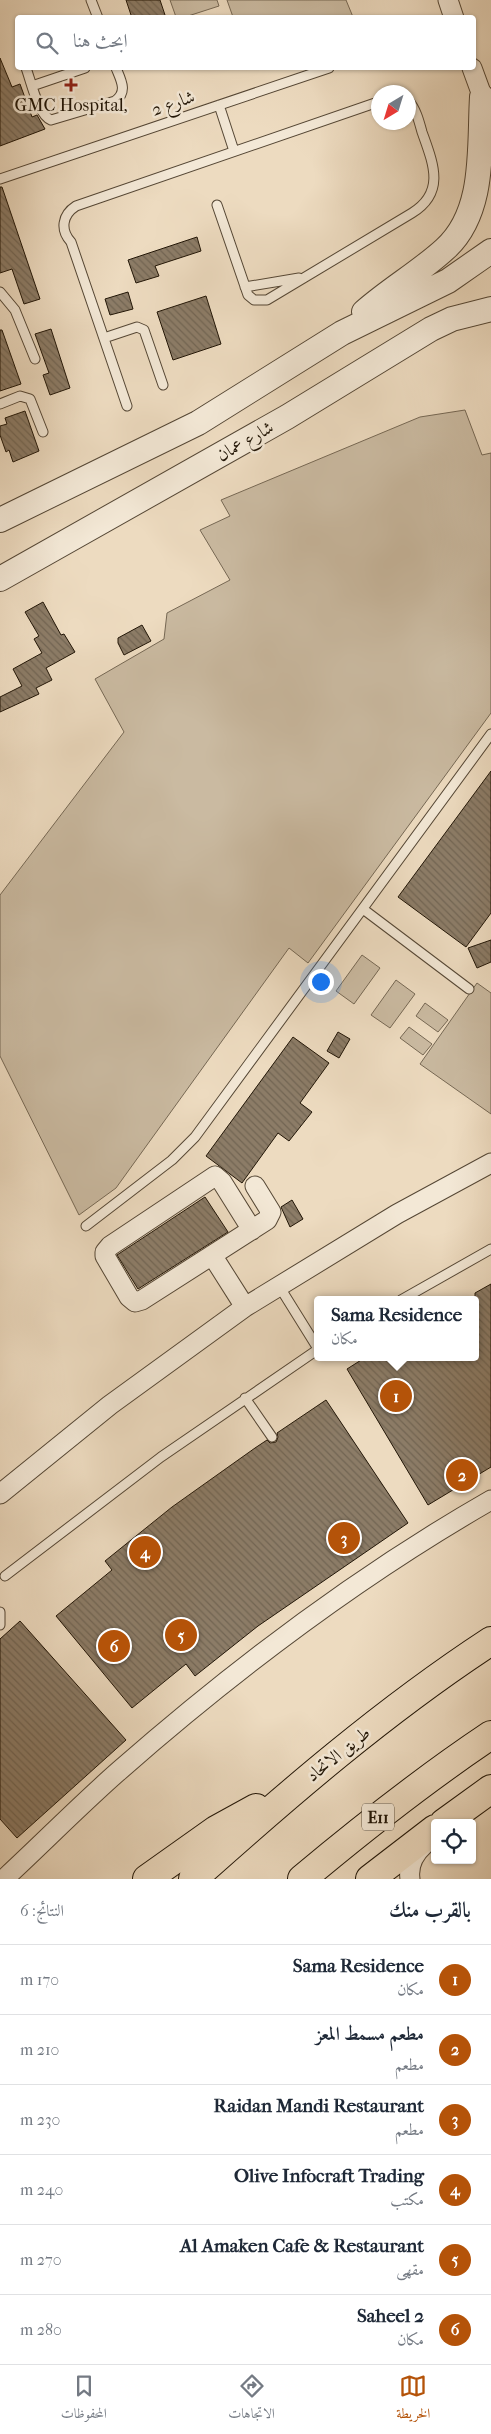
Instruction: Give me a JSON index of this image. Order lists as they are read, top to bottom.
{
  "streets": {
    "main road": ["طريق الاتحاد", "E11"],
    "street": ["شارع عمان"],
    "lane": ["شارع 2"]
  },
  "places": {
    "health": ["GMC Hospital,"]
  },
  "north": "bottom left",
  "page": {
    "search": "ابحث هنا",
    "popup": ["Sama Residence", "مكان"],
    "pins": [
      "1",
      "2",
      "3",
      "4",
      "5",
      "6"
    ],
    "heading": ["بالقرب منك", "النتائج: 6"],
    "list": [
      {
        "mark": "1",
        "name": "Sama Residence",
        "note": "مكان",
        "value": "170 m"
      },
      {
        "mark": "2",
        "name": "مطعم مسمط المعز",
        "note": "مطعم",
        "value": "210 m"
      },
      {
        "mark": "3",
        "name": "Raidan Mandi Restaurant",
        "note": "مطعم",
        "value": "230 m"
      },
      {
        "mark": "4",
        "name": "Olive Infocraft Trading",
        "note": "مكتب",
        "value": "240 m"
      },
      {
        "mark": "5",
        "name": "Al Amaken Cafe & Restaurant",
        "note": "مقهى",
        "value": "270 m"
      },
      {
        "mark": "6",
        "name": "Saheel 2",
        "note": "مكان",
        "value": "280 m"
      }
    ],
    "nav": ["الخريطة", "الاتجاهات", "المحفوظات"]
  }
}
